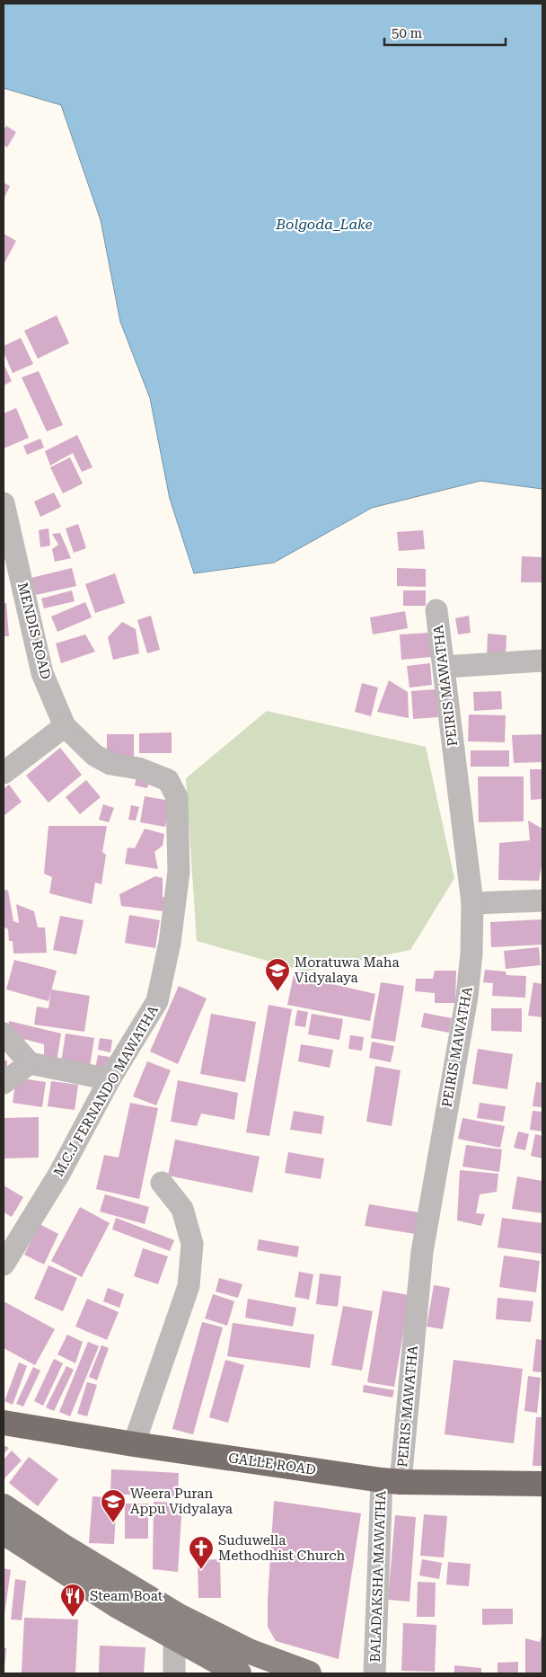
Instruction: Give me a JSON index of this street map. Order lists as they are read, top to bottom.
{
  "streets": {
    "highway": ["GALLE ROAD"],
    "street": [
      "MENDIS ROAD",
      "PEIRIS MAWATHA",
      "M.C.J FERNANDO MAWATHA",
      "BALADAKSHA MAWATHA"
    ]
  },
  "crossings": [
    ["MENDIS ROAD", "M.C.J FERNANDO MAWATHA"],
    ["PEIRIS MAWATHA", "GALLE ROAD"],
    ["PEIRIS MAWATHA", "BALADAKSHA MAWATHA"],
    ["GALLE ROAD", "BALADAKSHA MAWATHA"]
  ],
  "water": ["Bolgoda_Lake"],
  "places": {
    "school or university": ["Moratuwa Maha Vidyalaya", "Weera Puran Appu Vidyalaya"],
    "church": ["Suduwella Methodhist Church"],
    "restaurant": ["Steam Boat"]
  },
  "scale_bar": "50 m"
}
